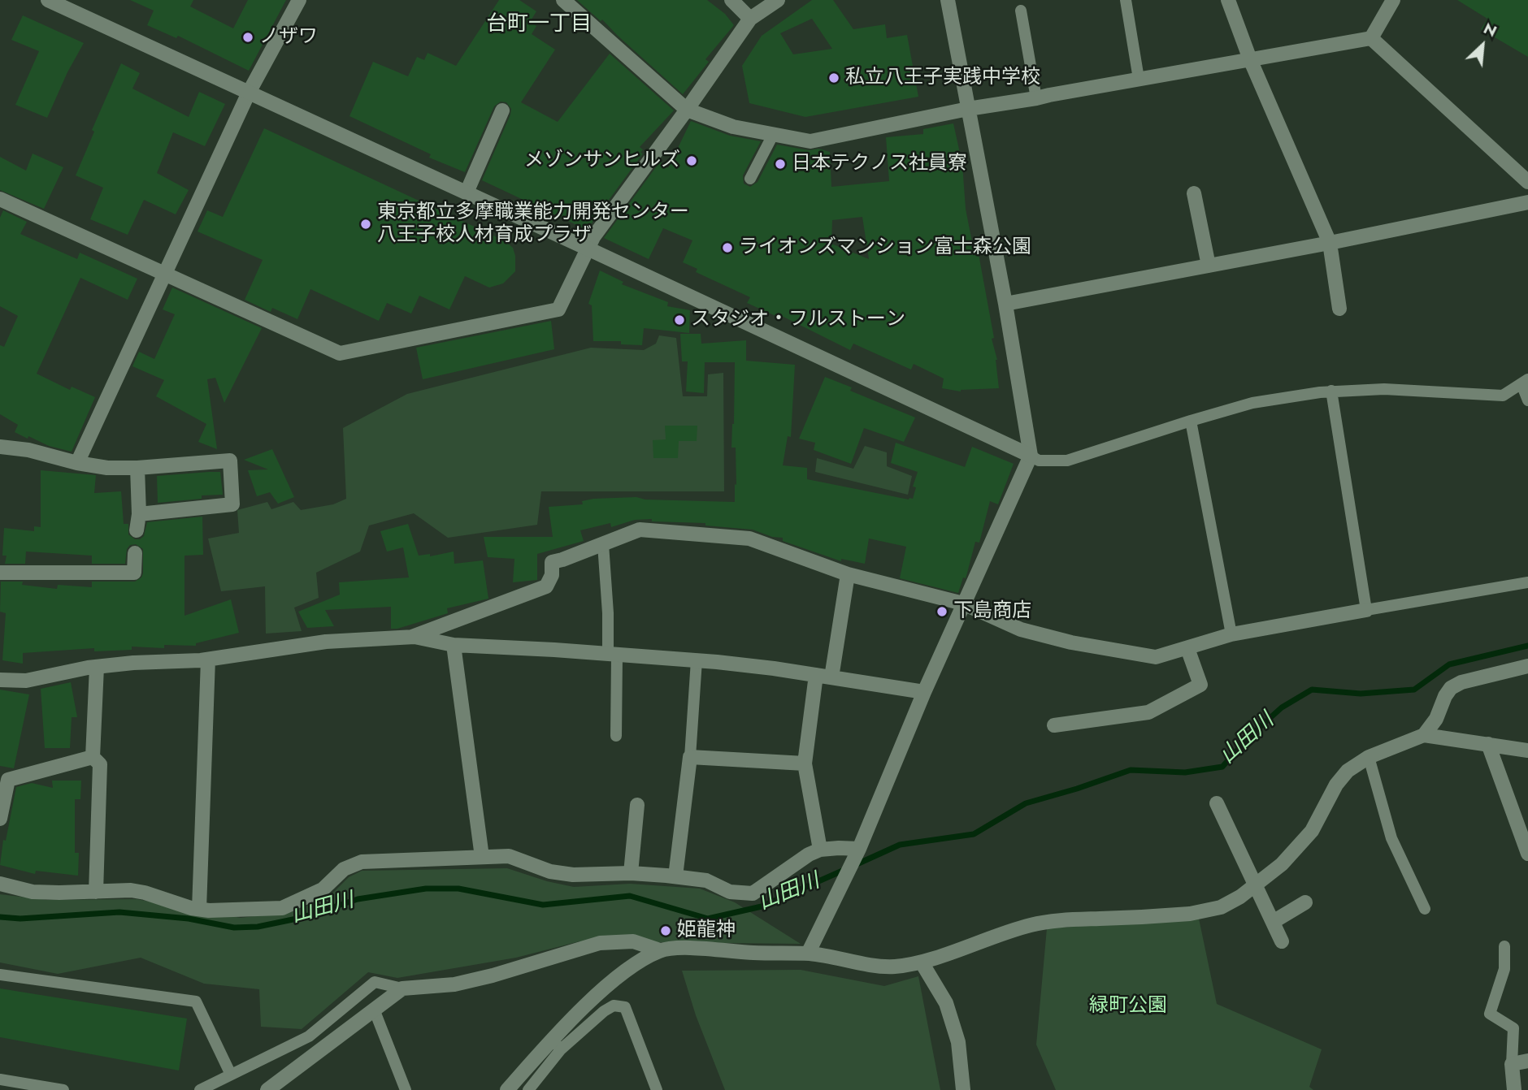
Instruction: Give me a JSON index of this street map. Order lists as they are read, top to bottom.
{
  "districts": ["台町一丁目"],
  "water": ["山田川"],
  "parks": ["緑町公園"],
  "places": [
    "ノザワ",
    "私立八王子実践中学校",
    "メゾンサンヒルズ",
    "日本テクノス社員寮",
    "東京都立多摩職業能力開発センター 八王子校人材育成プラザ",
    "ライオンズマンション富士森公園",
    "スタジオ・フルストーン",
    "下島商店",
    "姫龍神"
  ],
  "north": "top right"
}
